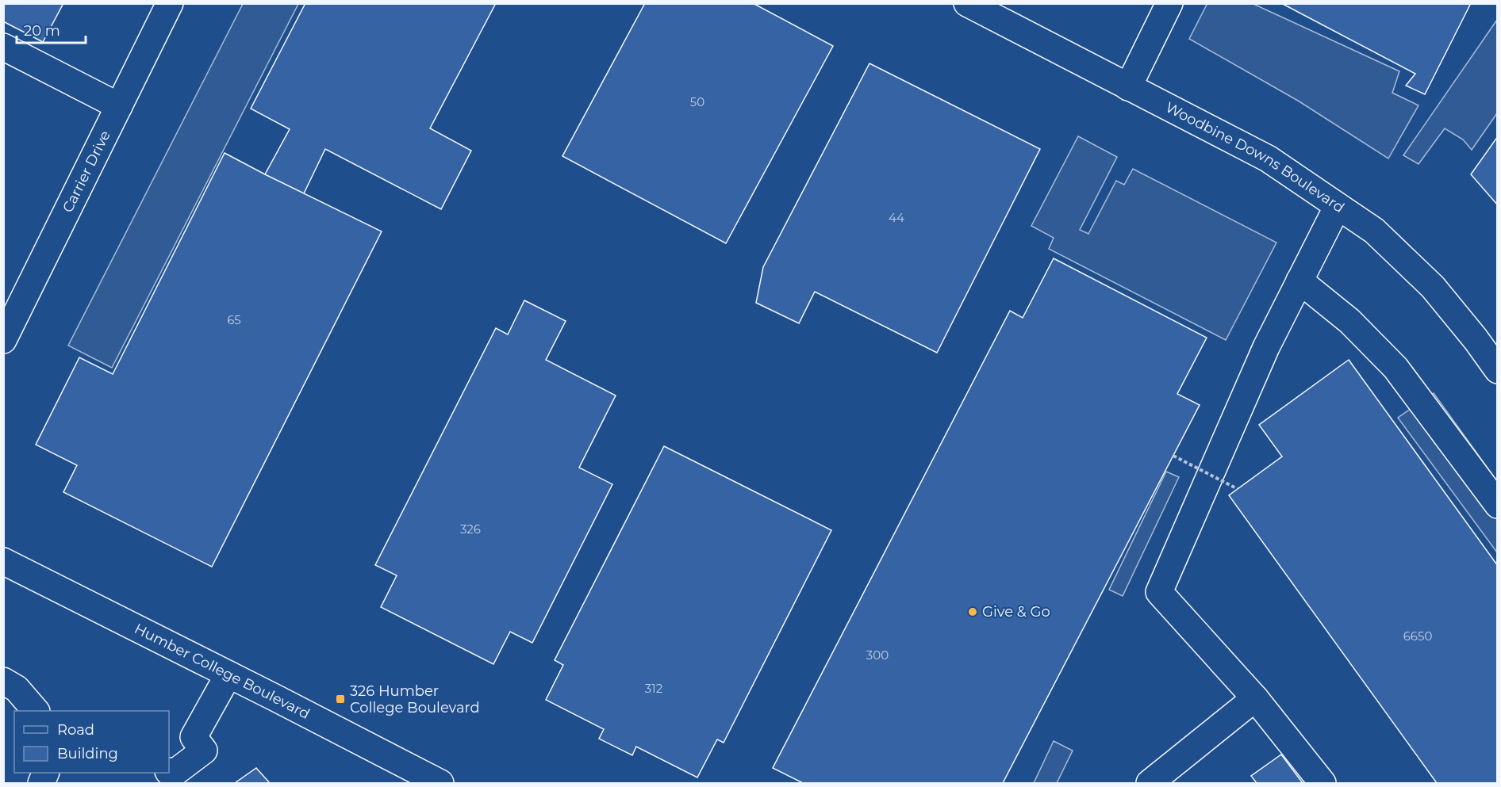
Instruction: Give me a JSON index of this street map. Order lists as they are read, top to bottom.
{
  "streets": {
    "street": ["Woodbine Downs Boulevard", "Carrier Drive", "Humber College Boulevard"]
  },
  "places": {
    "other": ["Give & Go"],
    "transit": ["326 Humber College Boulevard"]
  },
  "house_numbers": [
    "50",
    "44",
    "65",
    "326",
    "6650",
    "300",
    "312"
  ],
  "legend": ["Road", "Building"],
  "scale_bar": "20 m"
}
